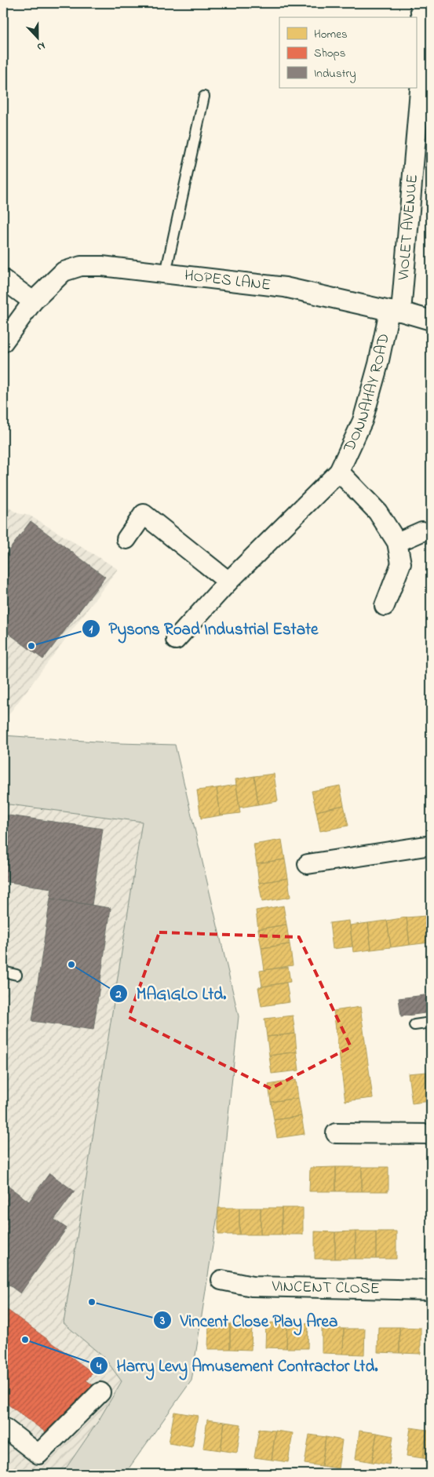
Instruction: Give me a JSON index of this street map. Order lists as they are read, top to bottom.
{
  "streets": {
    "street": [
      "VIOLET AVENUE",
      "HOPES LANE",
      "DONNAHAY ROAD",
      "VINCENT CLOSE"
    ]
  },
  "crossings": [
    ["VIOLET AVENUE", "HOPES LANE"],
    ["VIOLET AVENUE", "DONNAHAY ROAD"],
    ["HOPES LANE", "DONNAHAY ROAD"]
  ],
  "places": [
    "Pysons Road Industrial Estate",
    "MAGIGLO Ltd.",
    "Vincent Close Play Area",
    "Harry Levy Amusement Contractor Ltd."
  ],
  "legend": ["Homes", "Shops", "Industry"],
  "north": "bottom"
}
